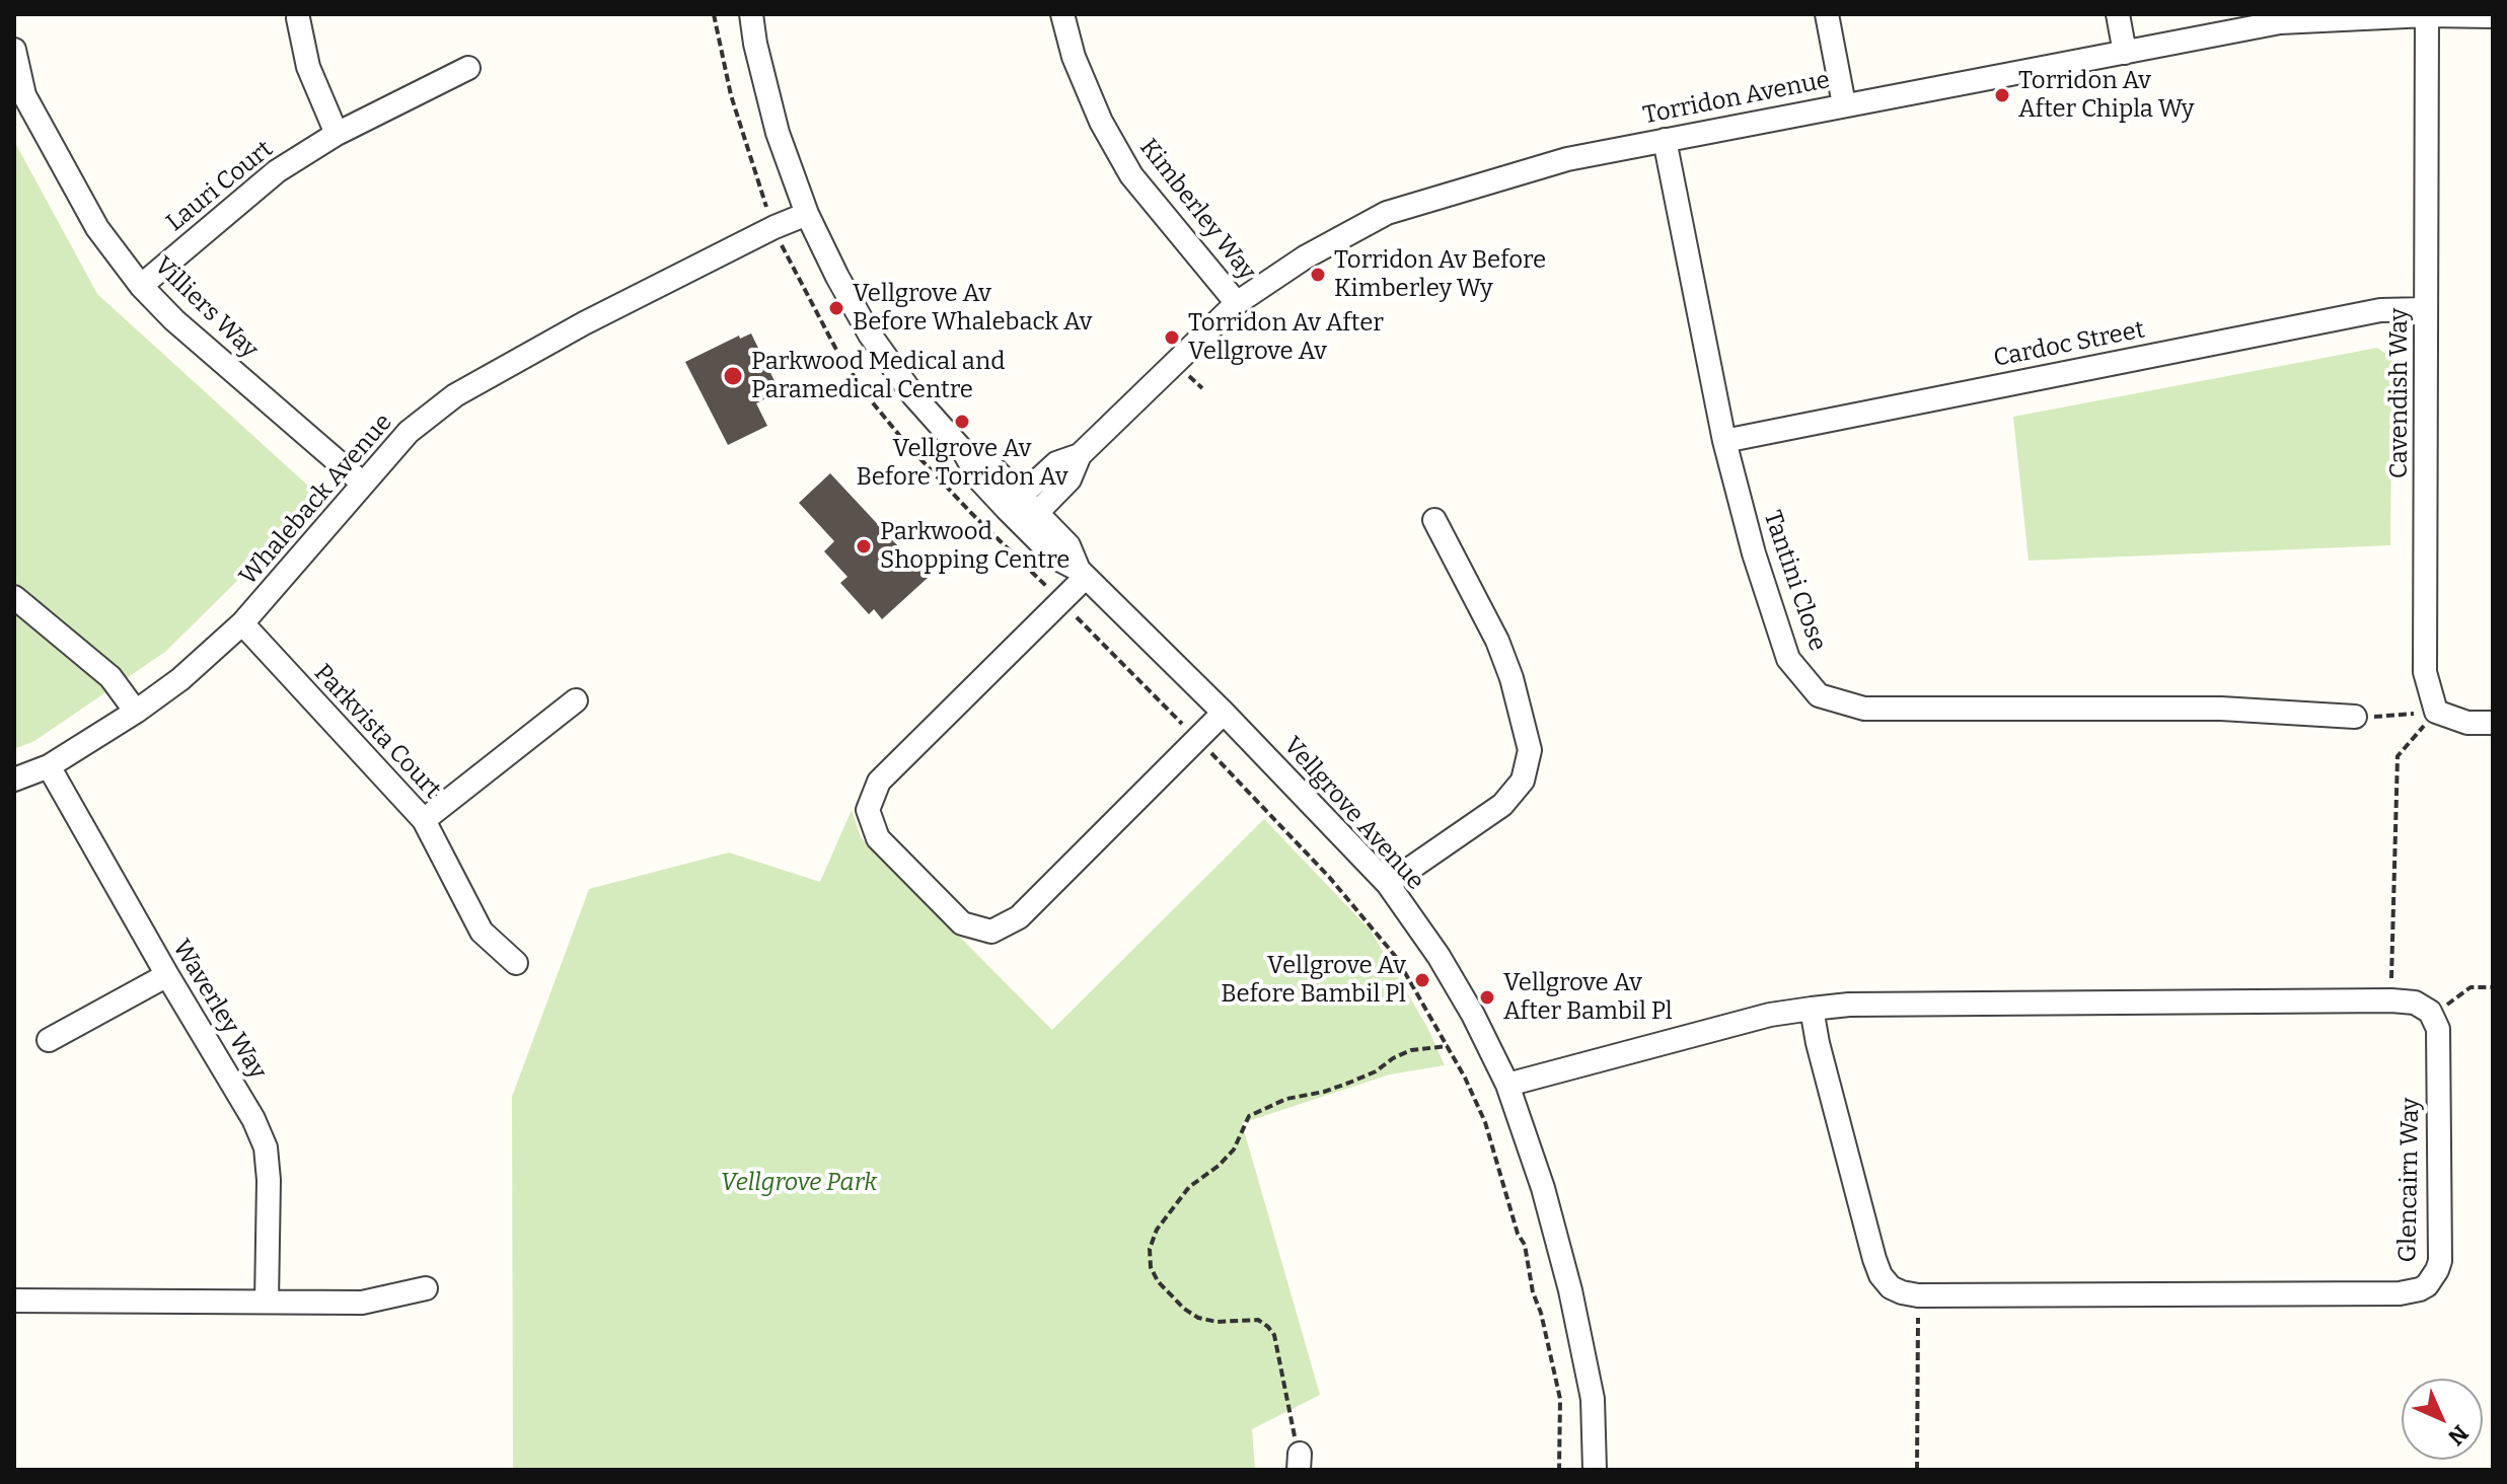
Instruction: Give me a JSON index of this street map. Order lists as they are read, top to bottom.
{
  "streets": {
    "street": [
      "Torridon Avenue",
      "Lauri Court",
      "Kimberley Way",
      "Villiers Way",
      "Cardoc Street",
      "Cavendish Way",
      "Whaleback Avenue",
      "Tantini Close",
      "Parkvista Court",
      "Vellgrove Avenue",
      "Waverley Way",
      "Glencairn Way"
    ]
  },
  "crossings": [
    ["Torridon Avenue", "Kimberley Way"],
    ["Torridon Avenue", "Cavendish Way"],
    ["Torridon Avenue", "Tantini Close"],
    ["Torridon Avenue", "Vellgrove Avenue"],
    ["Lauri Court", "Villiers Way"],
    ["Villiers Way", "Whaleback Avenue"],
    ["Cardoc Street", "Cavendish Way"],
    ["Cardoc Street", "Tantini Close"],
    ["Whaleback Avenue", "Parkvista Court"],
    ["Whaleback Avenue", "Vellgrove Avenue"],
    ["Whaleback Avenue", "Waverley Way"]
  ],
  "parks": ["Vellgrove Park"],
  "places": [
    "Torridon Av After Chipla Wy",
    "Torridon Av Before Kimberley Wy",
    "Vellgrove Av Before Whaleback Av",
    "Torridon Av After Vellgrove Av",
    "Parkwood Medical and Paramedical Centre",
    "Vellgrove Av Before Torridon Av",
    "Parkwood Shopping Centre",
    "Vellgrove Av Before Bambil Pl",
    "Vellgrove Av After Bambil Pl"
  ],
  "north": "bottom right"
}
